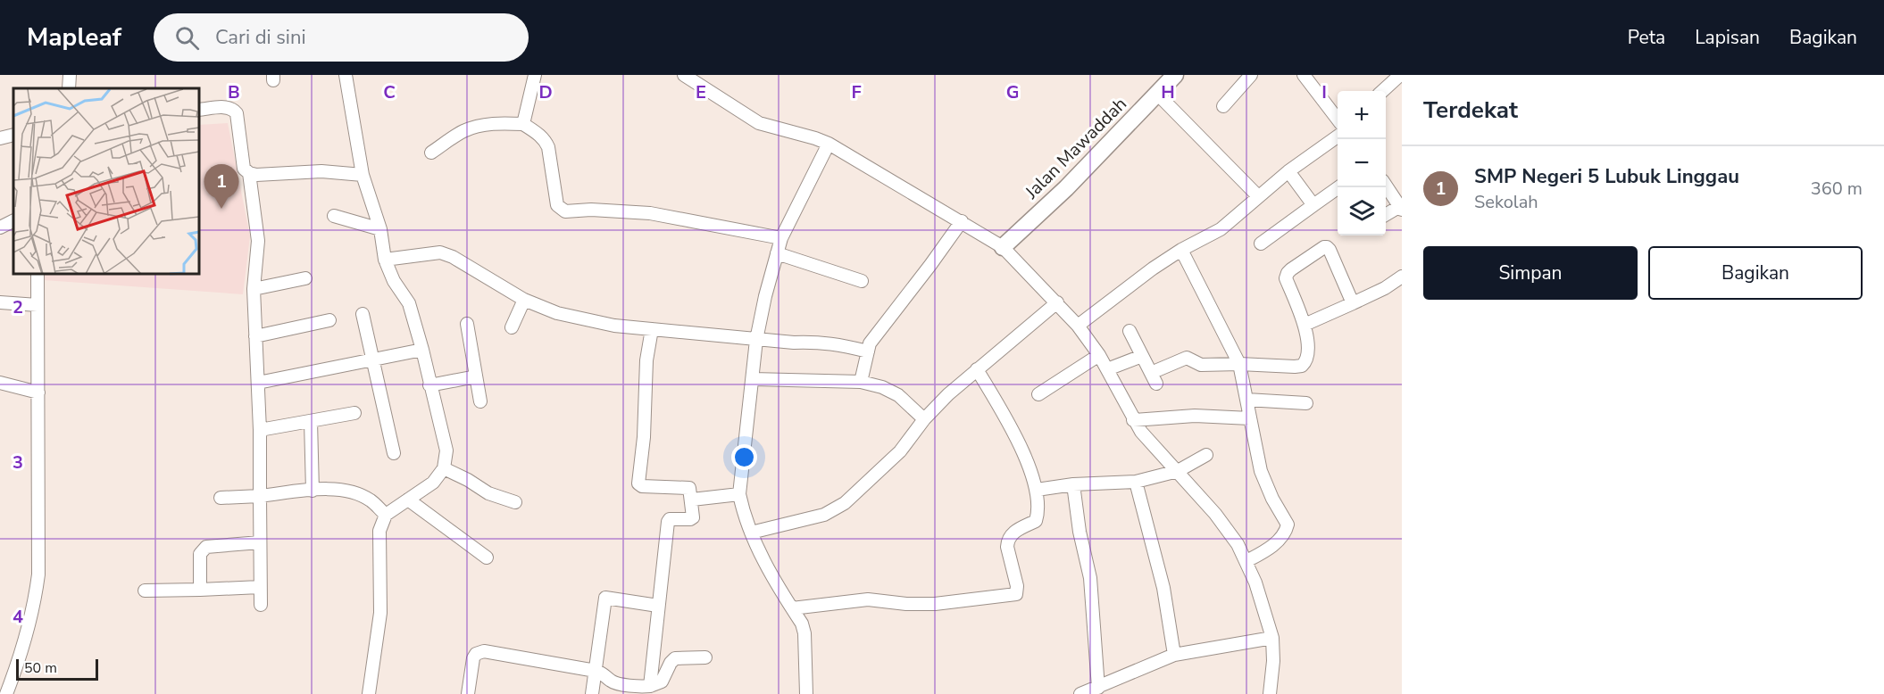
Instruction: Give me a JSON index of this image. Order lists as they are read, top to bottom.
{
  "streets": {
    "street": ["Jalan Mawaddah"]
  },
  "scale_bar": "50 m",
  "page": {
    "header": "Mapleaf",
    "search": "Cari di sini",
    "nav": ["Peta", "Lapisan", "Bagikan"],
    "heading": "Terdekat",
    "map_buttons": ["+", "−"],
    "list": [
      {
        "mark": "1",
        "name": "SMP Negeri 5 Lubuk Linggau",
        "note": "Sekolah",
        "value": "360 m"
      }
    ],
    "pins": "1",
    "buttons": ["Simpan", "Bagikan"],
    "scale": "50 m"
  },
  "grid": {
    "columns": [
      "B",
      "C",
      "D",
      "E",
      "F",
      "G",
      "H",
      "I"
    ],
    "rows": ["2", "3", "4"]
  }
}
